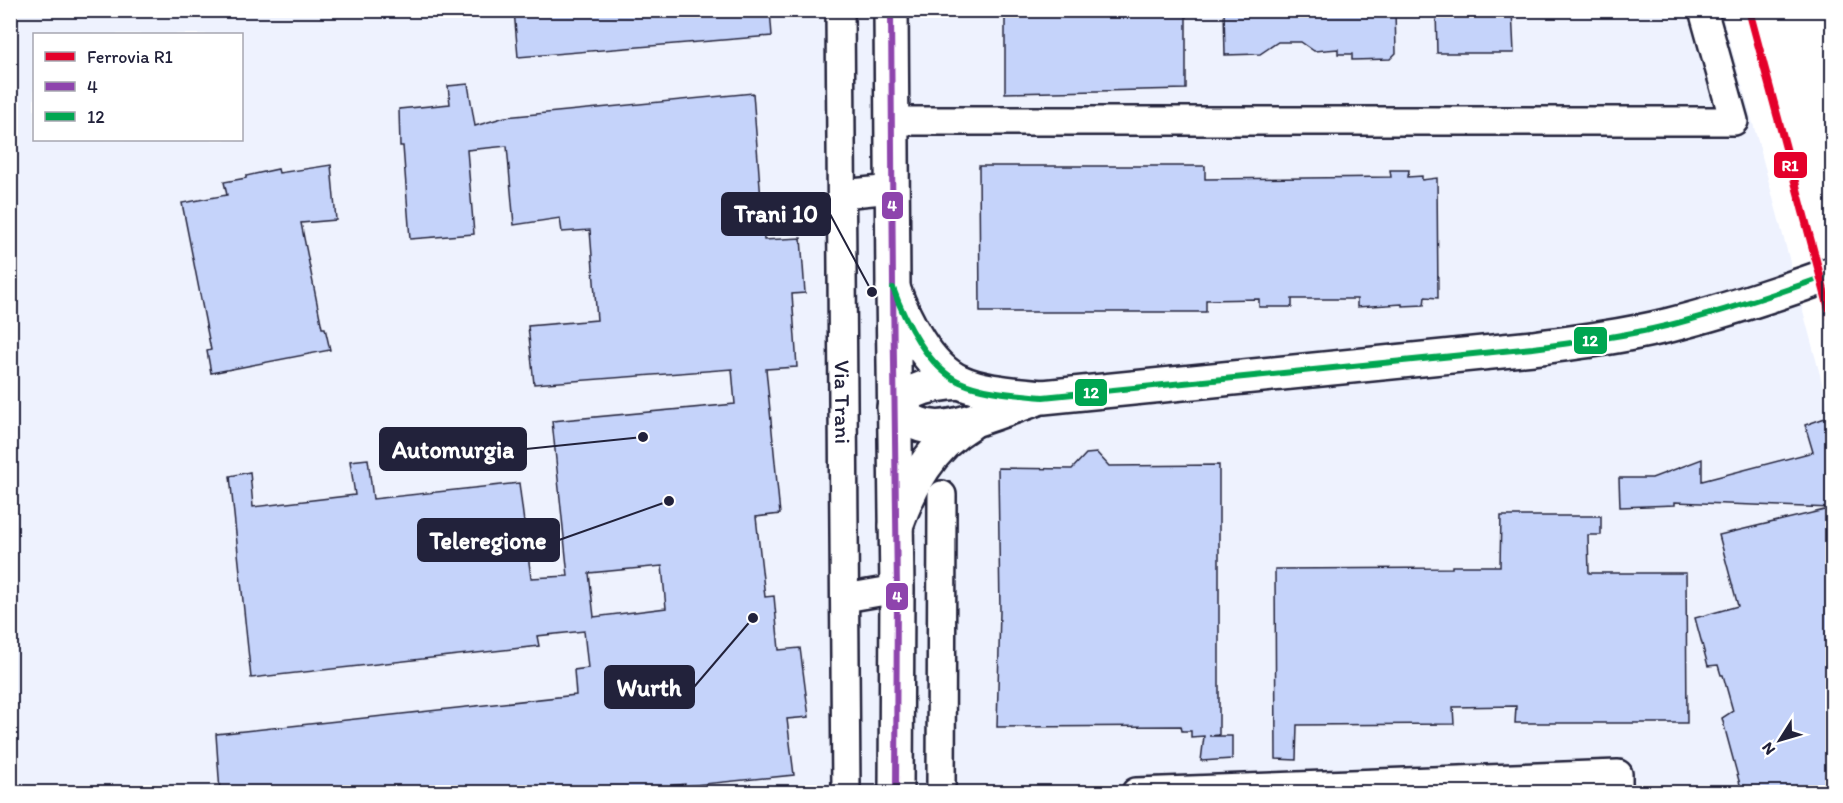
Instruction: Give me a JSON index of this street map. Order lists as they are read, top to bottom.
{
  "streets": {
    "street": ["Via Trani"]
  },
  "places": [
    "Trani 10",
    "Automurgia",
    "Teleregione",
    "Wurth"
  ],
  "lines": ["rail line R1", "transit line 4", "transit line 12"],
  "legend": ["Ferrovia R1", "4", "12"],
  "north": "bottom left"
}
